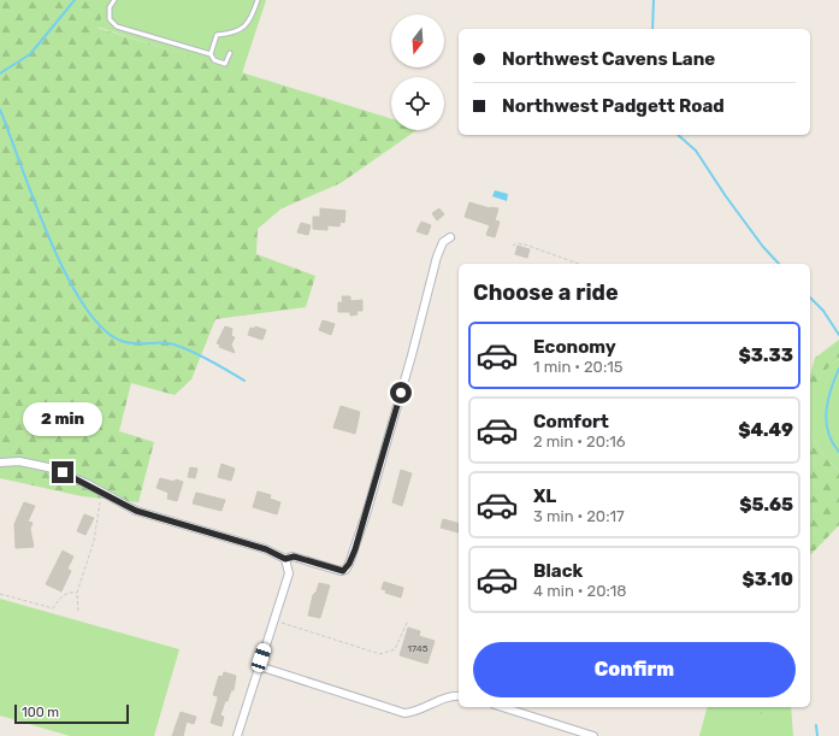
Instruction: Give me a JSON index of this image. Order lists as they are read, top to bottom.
{
  "house_numbers": ["1745"],
  "scale_bar": "100 m",
  "north": "bottom",
  "page": {
    "banner": ["Northwest Cavens Lane", "Northwest Padgett Road"],
    "heading": "Choose a ride",
    "list": [
      {
        "name": "Economy",
        "note": "1 min · 20:15",
        "value": "$3.33"
      },
      {
        "name": "Comfort",
        "note": "2 min · 20:16",
        "value": "$4.49"
      },
      {
        "name": "XL",
        "note": "3 min · 20:17",
        "value": "$5.65"
      },
      {
        "name": "Black",
        "note": "4 min · 20:18",
        "value": "$3.10"
      }
    ],
    "bubble": "2 min",
    "buttons": "Confirm",
    "scale": "100 m"
  }
}
